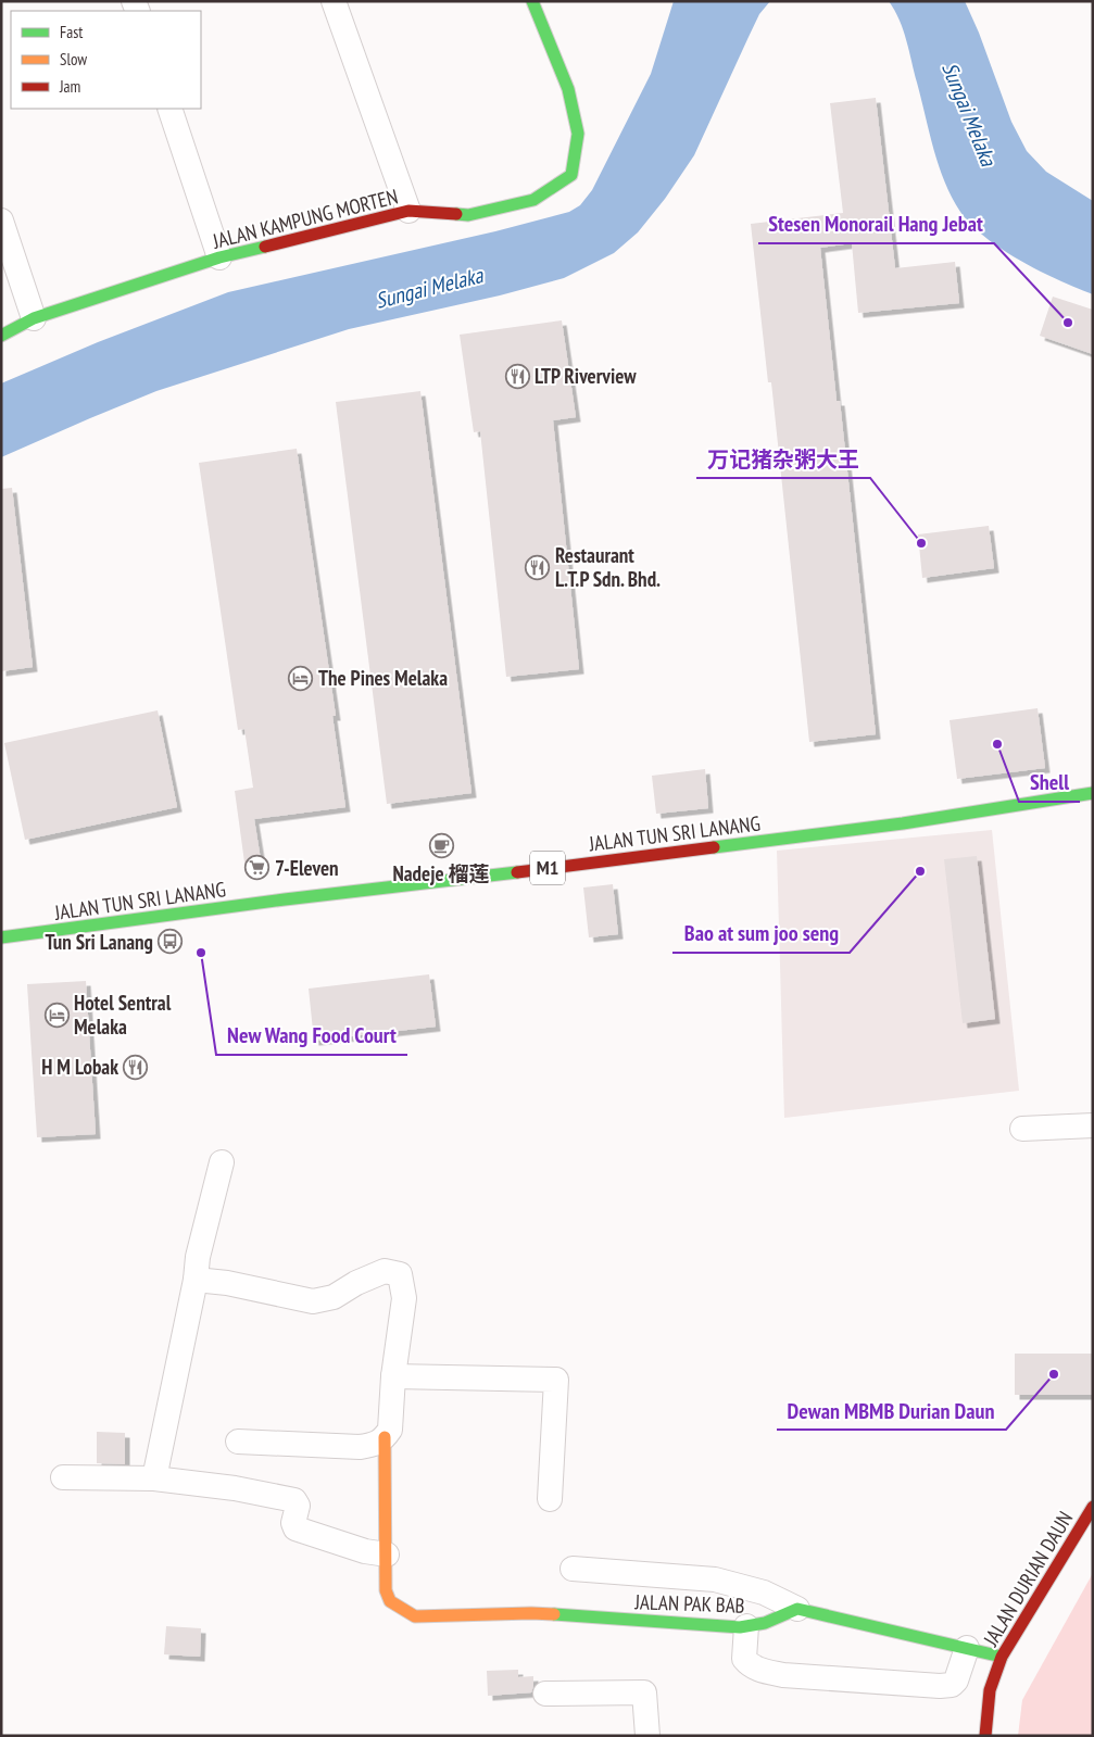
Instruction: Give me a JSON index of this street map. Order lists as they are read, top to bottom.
{
  "streets": {
    "street": [
      "JALAN KAMPUNG MORTEN",
      "JALAN TUN SRI LANANG",
      "M1",
      "JALAN DURIAN DAUN",
      "JALAN PAK BAB"
    ]
  },
  "water": ["Sungai Melaka"],
  "places": {
    "other": [
      "Stesen Monorail Hang Jebat",
      "万记猪杂粥大王",
      "Shell",
      "Bao at sum joo seng",
      "New Wang Food Court",
      "Dewan MBMB Durian Daun"
    ],
    "restaurant": ["LTP Riverview", "Restaurant L.T.P Sdn. Bhd.", "H M Lobak"],
    "hotel": ["The Pines Melaka", "Hotel Sentral Melaka"],
    "cafe": ["Nadeje 榴莲"],
    "supermarket": ["7-Eleven"],
    "bus stop": ["Tun Sri Lanang"]
  },
  "legend": ["Fast", "Slow", "Jam"]
}
